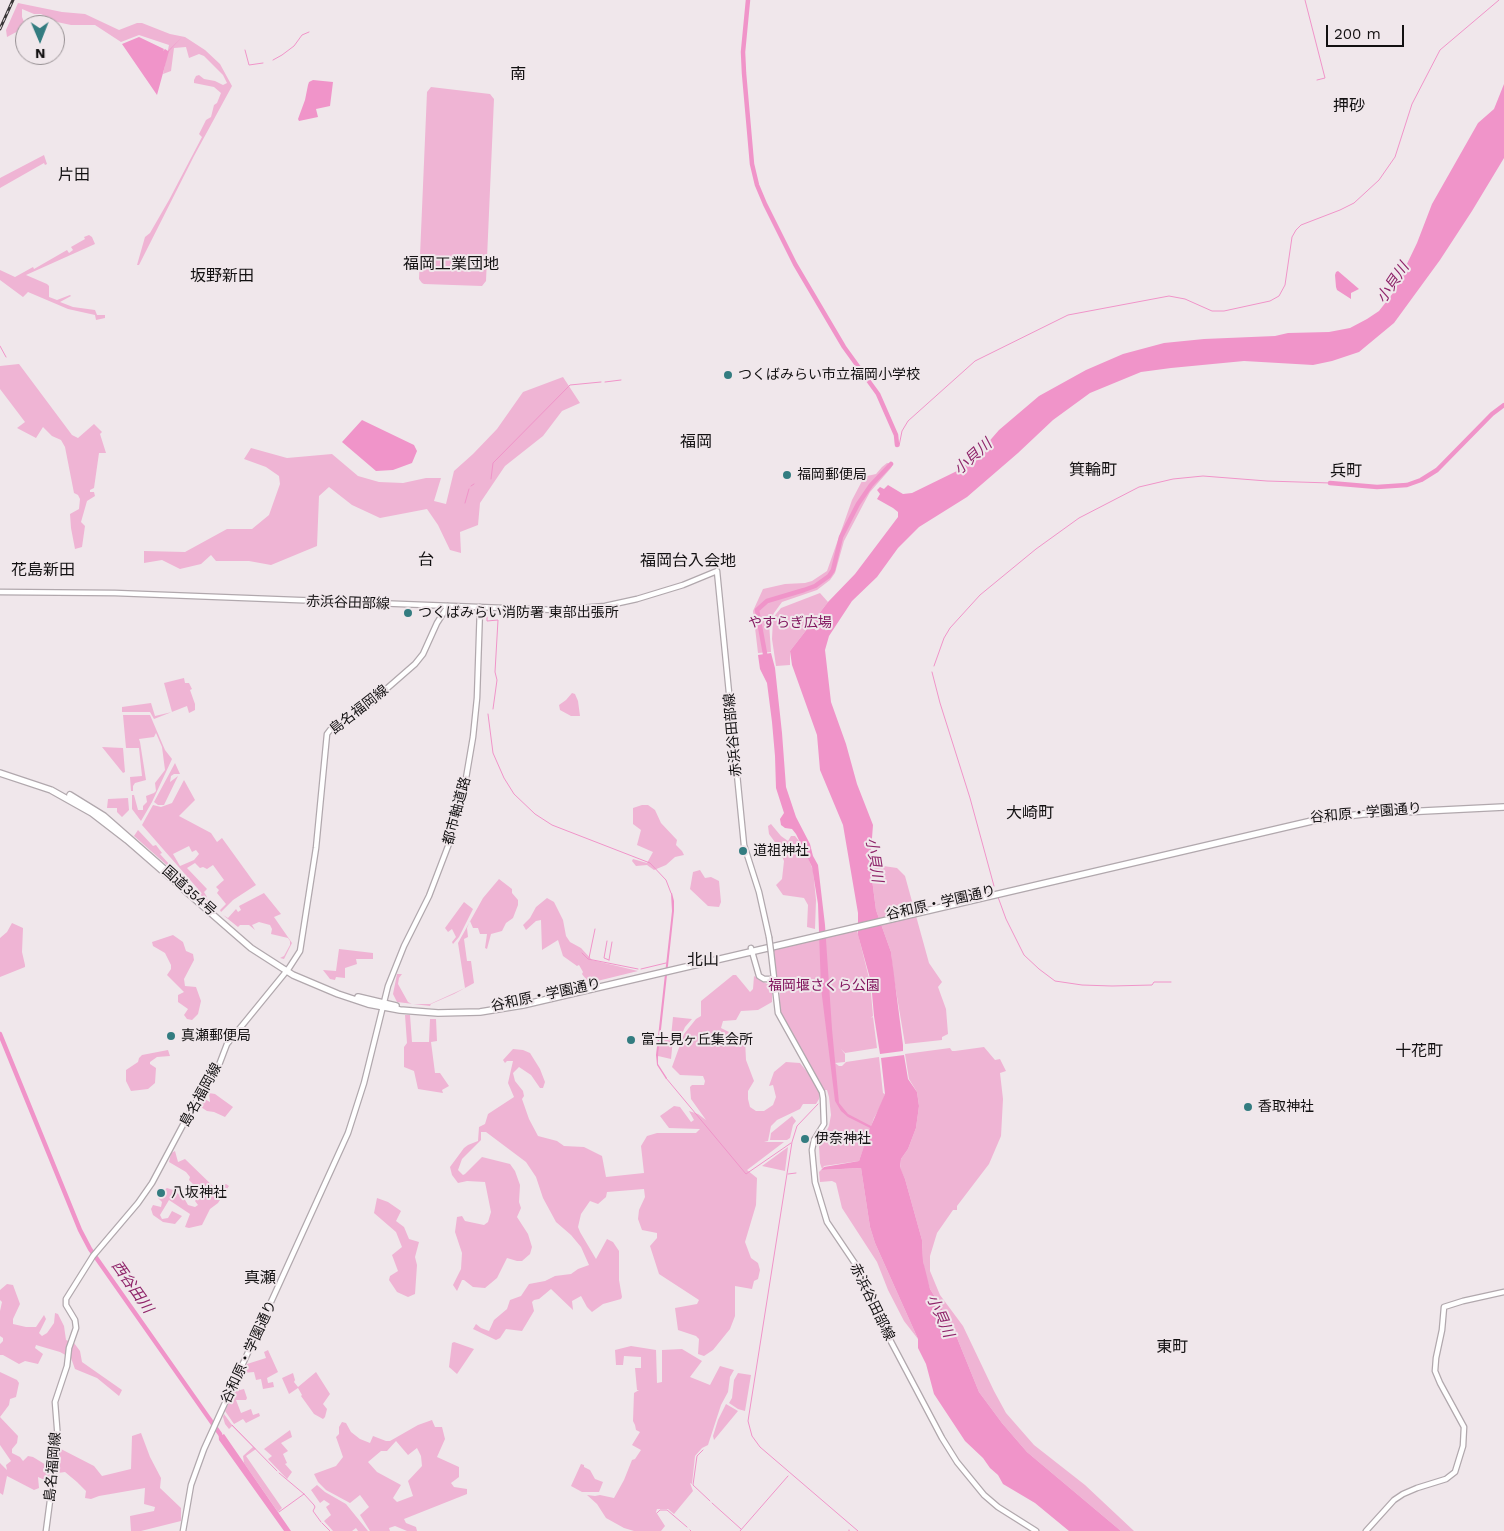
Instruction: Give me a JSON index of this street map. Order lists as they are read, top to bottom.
{
  "streets": {
    "highway": ["谷和原・学園通り", "国道354号"],
    "main road": ["赤浜谷田部線", "島名福岡線", "都市軸道路"]
  },
  "crossings": [
    ["赤浜谷田部線", "島名福岡線"],
    ["赤浜谷田部線", "都市軸道路"],
    ["島名福岡線", "国道354号"],
    ["都市軸道路", "谷和原・学園通り"],
    ["都市軸道路", "国道354号"],
    ["谷和原・学園通り", "国道354号"]
  ],
  "districts": [
    "南",
    "押砂",
    "片田",
    "福岡工業団地",
    "坂野新田",
    "福岡",
    "箕輪町",
    "兵町",
    "台",
    "福岡台入会地",
    "花島新田",
    "大崎町",
    "北山",
    "十花町",
    "真瀬",
    "東町"
  ],
  "water": ["小貝川", "西谷田川"],
  "parks": ["やすらぎ広場", "福岡堰さくら公園"],
  "places": [
    "つくばみらい市立福岡小学校",
    "福岡郵便局",
    "つくばみらい消防署 東部出張所",
    "道祖神社",
    "真瀬郵便局",
    "富士見ヶ丘集会所",
    "香取神社",
    "伊奈神社",
    "八坂神社"
  ],
  "scale_bar": "200 m",
  "north": "bottom"
}
